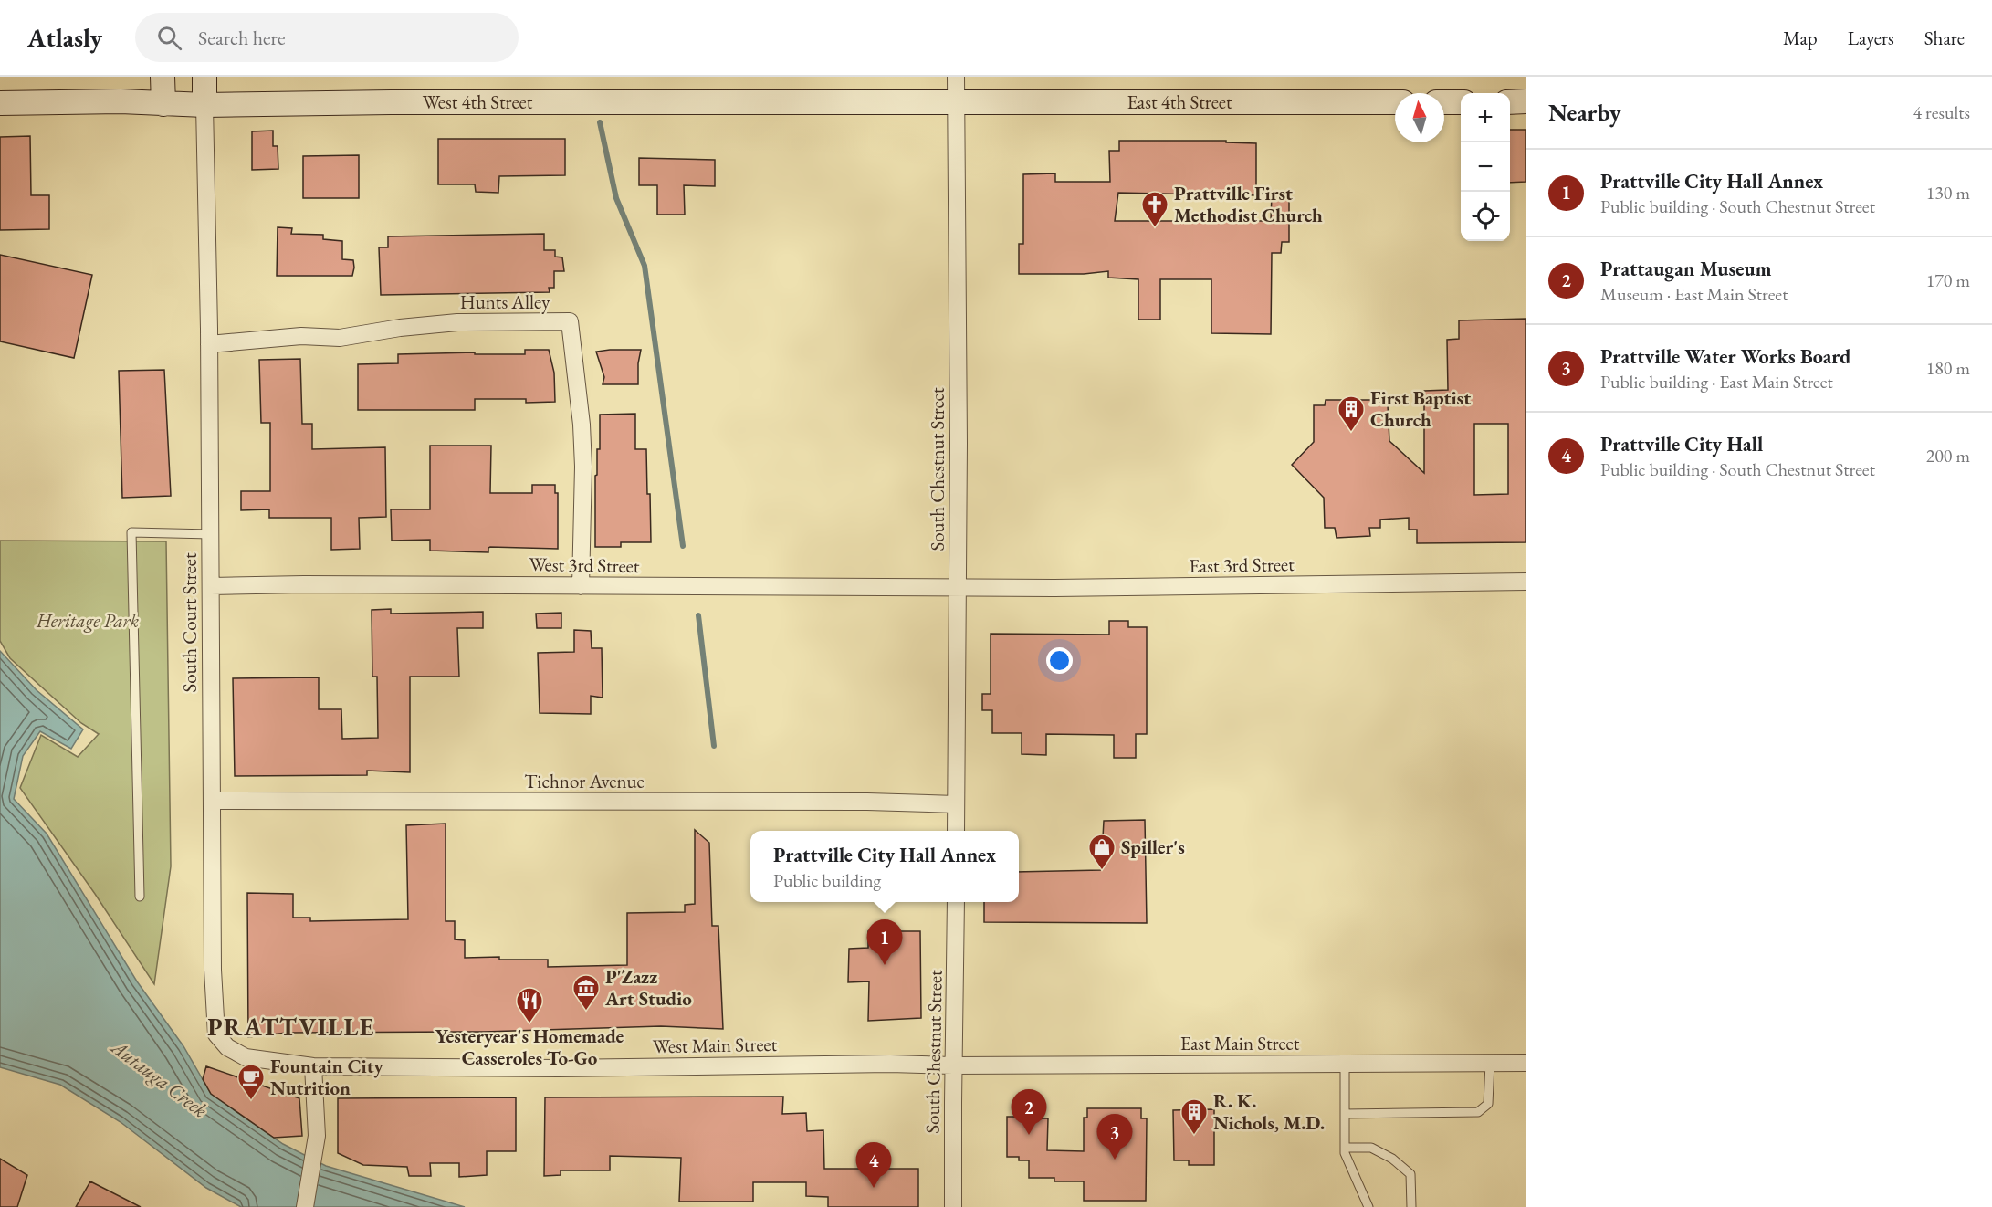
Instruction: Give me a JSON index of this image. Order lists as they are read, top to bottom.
{
  "streets": {
    "main road": ["West 4th Street", "East 4th Street"],
    "street": [
      "Hunts Alley",
      "South Chestnut Street",
      "West 3rd Street",
      "East 3rd Street",
      "South Court Street",
      "Tichnor Avenue",
      "East Main Street",
      "West Main Street"
    ]
  },
  "crossings": [
    ["West 4th Street", "East 4th Street"],
    ["West 4th Street", "South Chestnut Street"],
    ["West 4th Street", "South Court Street"],
    ["East 4th Street", "South Chestnut Street"],
    ["Hunts Alley", "West 3rd Street"],
    ["Hunts Alley", "South Court Street"],
    ["South Chestnut Street", "West 3rd Street"],
    ["South Chestnut Street", "East 3rd Street"],
    ["South Chestnut Street", "Tichnor Avenue"],
    ["South Chestnut Street", "East Main Street"],
    ["South Chestnut Street", "West Main Street"],
    ["West 3rd Street", "East 3rd Street"],
    ["West 3rd Street", "South Court Street"],
    ["South Court Street", "Tichnor Avenue"],
    ["South Court Street", "West Main Street"],
    ["East Main Street", "West Main Street"]
  ],
  "districts": ["PRATTVILLE"],
  "water": ["Autauga Creek"],
  "parks": ["Heritage Park"],
  "places": {
    "church": ["Prattville First Methodist Church"],
    "building": ["First Baptist Church", "R. K. Nichols, M.D."],
    "shop": ["Spiller's"],
    "museum": ["P'Zazz Art Studio"],
    "restaurant": ["Yesteryear's Homemade Casseroles To-Go"],
    "cafe": ["Fountain City Nutrition"]
  },
  "north": "top",
  "page": {
    "header": "Atlasly",
    "search": "Search here",
    "nav": ["Map", "Layers", "Share"],
    "heading": ["Nearby", "4 results"],
    "map_buttons": ["+", "−"],
    "list": [
      {
        "mark": "1",
        "name": "Prattville City Hall Annex",
        "note": "Public building · South Chestnut Street",
        "value": "130 m"
      },
      {
        "mark": "2",
        "name": "Prattaugan Museum",
        "note": "Museum · East Main Street",
        "value": "170 m"
      },
      {
        "mark": "3",
        "name": "Prattville Water Works Board",
        "note": "Public building · East Main Street",
        "value": "180 m"
      },
      {
        "mark": "4",
        "name": "Prattville City Hall",
        "note": "Public building · South Chestnut Street",
        "value": "200 m"
      }
    ],
    "popup": ["Prattville City Hall Annex", "Public building"],
    "pins": [
      "1",
      "2",
      "3",
      "4"
    ]
  }
}
